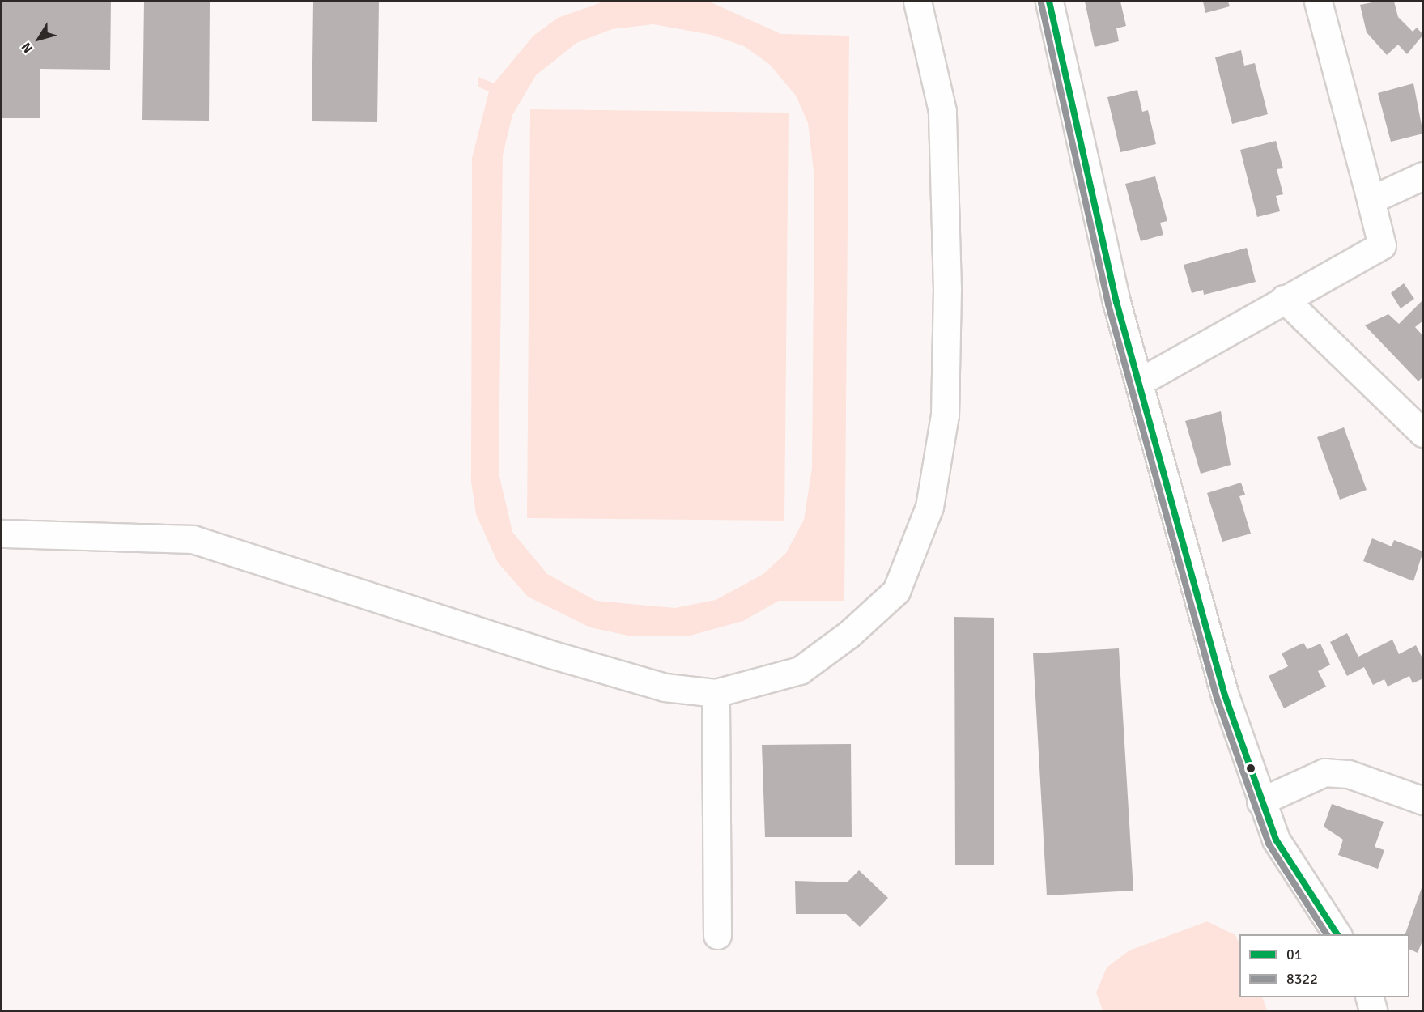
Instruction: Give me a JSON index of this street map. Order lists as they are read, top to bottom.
{
  "lines": ["transit line 01", "transit line 8322"],
  "legend": ["01", "8322"],
  "north": "bottom left"
}
